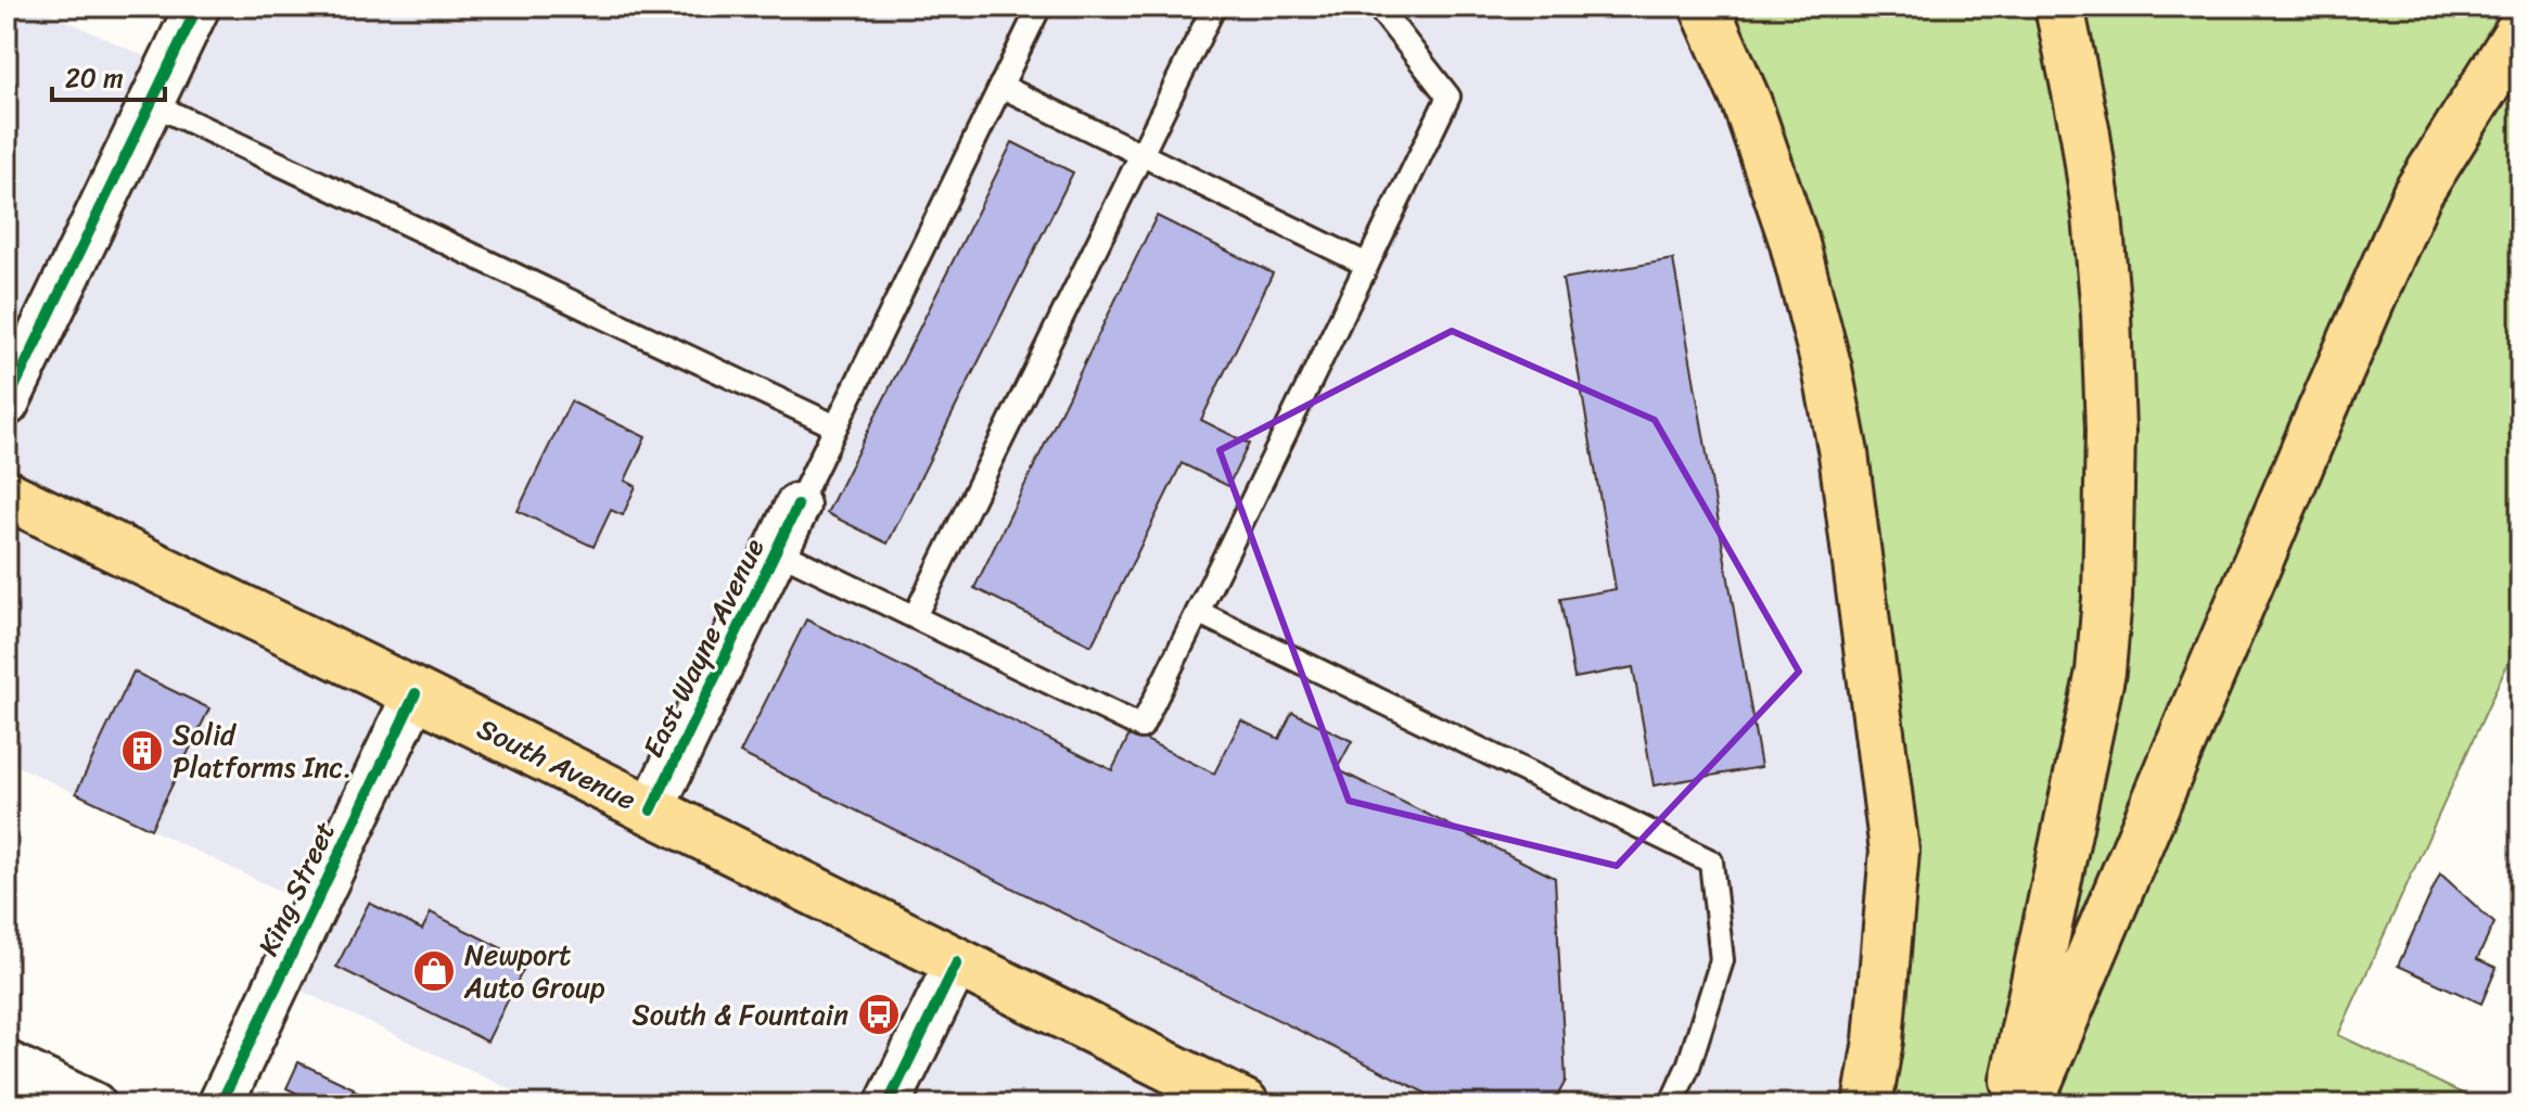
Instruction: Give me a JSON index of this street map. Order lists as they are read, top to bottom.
{
  "streets": {
    "main road": ["South Avenue"],
    "street": ["East Wayne Avenue", "King Street"]
  },
  "crossings": [
    ["East Wayne Avenue", "South Avenue"],
    ["South Avenue", "King Street"]
  ],
  "places": {
    "building": ["Solid Platforms Inc."],
    "shop": ["Newport Auto Group"],
    "bus stop": ["South & Fountain"]
  },
  "scale_bar": "20 m"
}
